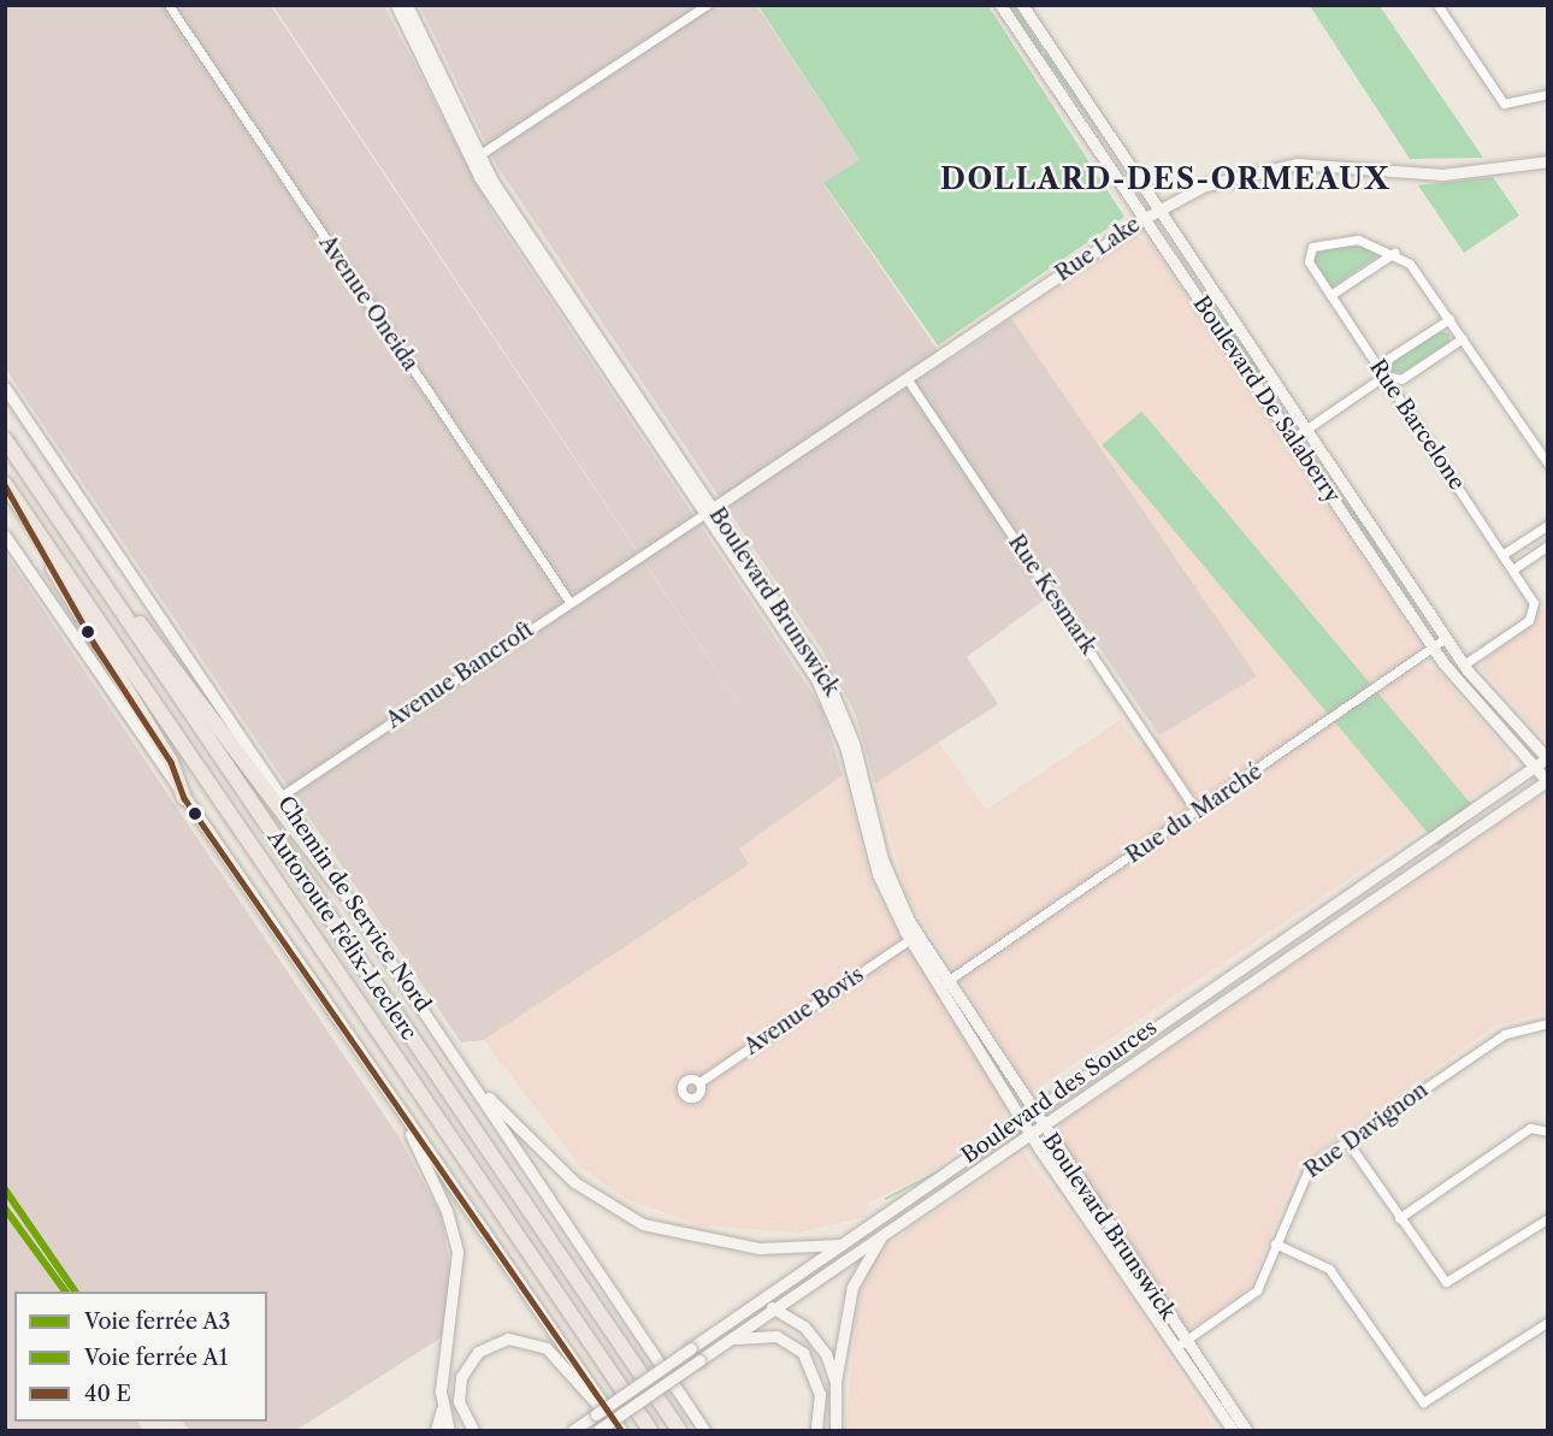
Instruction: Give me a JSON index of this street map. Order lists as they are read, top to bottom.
{
  "streets": {
    "highway": ["Autoroute Félix-Leclerc"],
    "main road": [
      "Rue Lake",
      "Boulevard De Salaberry",
      "Boulevard Brunswick",
      "Chemin de Service Nord",
      "Boulevard des Sources"
    ],
    "street": [
      "Avenue Oneida",
      "Rue Barcelone",
      "Rue Kesmark",
      "Avenue Bancroft",
      "Rue du Marché",
      "Avenue Bovis",
      "Rue Davignon"
    ]
  },
  "crossings": [
    ["Rue Lake", "Boulevard De Salaberry"],
    ["Rue Lake", "Rue Kesmark"],
    ["Rue Lake", "Boulevard Brunswick"],
    ["Rue Lake", "Avenue Bancroft"],
    ["Avenue Oneida", "Avenue Bancroft"],
    ["Boulevard De Salaberry", "Rue Barcelone"],
    ["Boulevard De Salaberry", "Rue du Marché"],
    ["Boulevard De Salaberry", "Boulevard des Sources"],
    ["Rue Kesmark", "Rue du Marché"],
    ["Boulevard Brunswick", "Avenue Bancroft"],
    ["Boulevard Brunswick", "Rue du Marché"],
    ["Boulevard Brunswick", "Avenue Bovis"],
    ["Boulevard Brunswick", "Boulevard des Sources"],
    ["Boulevard Brunswick", "Rue Davignon"],
    ["Avenue Bancroft", "Chemin de Service Nord"]
  ],
  "districts": ["DOLLARD-DES-ORMEAUX"],
  "lines": ["rail line A3", "rail line A1"],
  "legend": ["Voie ferrée A3", "Voie ferrée A1", "40 E"]
}
